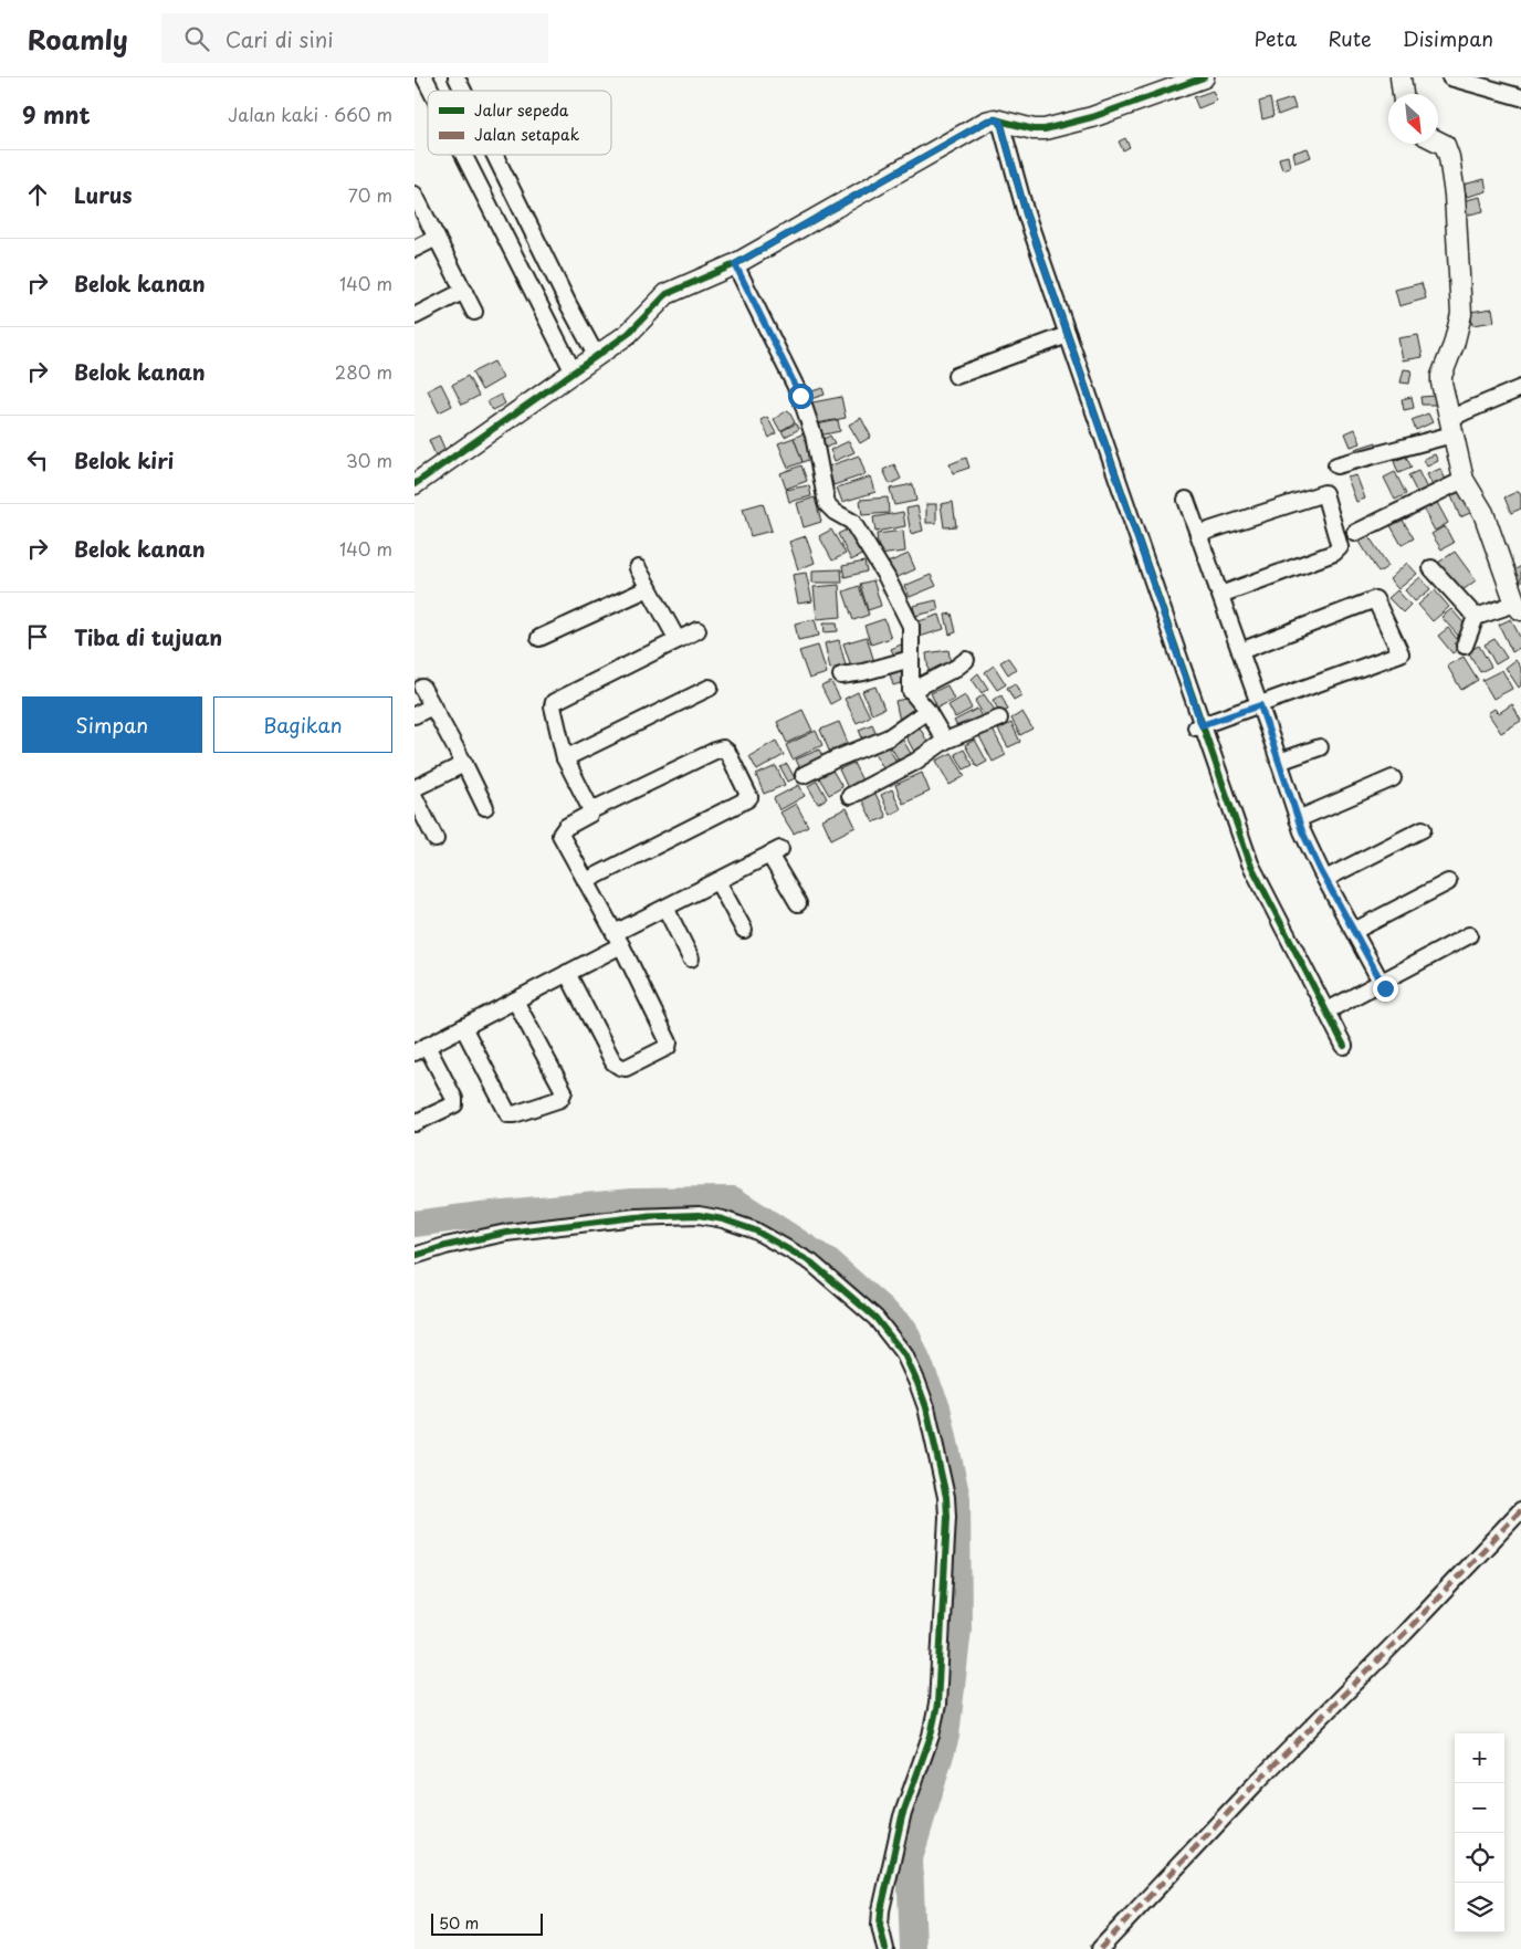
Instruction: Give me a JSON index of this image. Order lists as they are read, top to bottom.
{
  "legend": ["Jalur sepeda", "Jalan setapak"],
  "scale_bar": "50 m",
  "north": "bottom right",
  "page": {
    "header": "Roamly",
    "search": "Cari di sini",
    "nav": ["Peta", "Rute", "Disimpan"],
    "heading": ["9 mnt", "Jalan kaki · 660 m"],
    "list": [
      ["Lurus", "70 m"],
      ["Belok kanan", "140 m"],
      ["Belok kanan", "280 m"],
      ["Belok kiri", "30 m"],
      ["Belok kanan", "140 m"],
      "Tiba di tujuan"
    ],
    "buttons": ["Simpan", "Bagikan"],
    "map_buttons": ["+", "−"],
    "scale": "50 m"
  }
}
